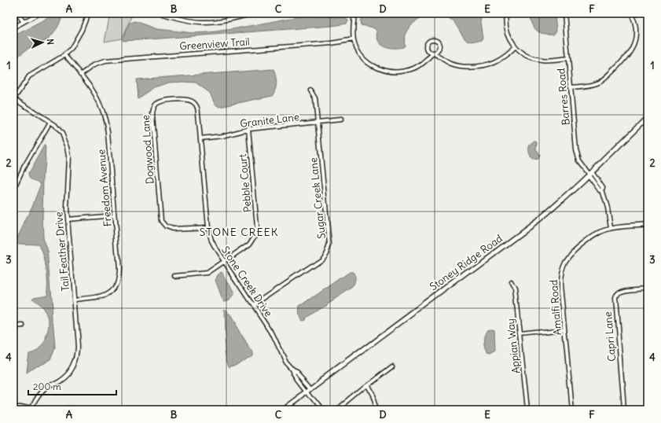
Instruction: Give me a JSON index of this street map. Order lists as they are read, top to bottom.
{
  "streets": {
    "street": [
      "Greenview Trail",
      "Barres Road",
      "Granite Lane",
      "Dogwood Lane",
      "Pebble Court",
      "Freedom Avenue",
      "Sugar Creek Lane",
      "Tail Feather Drive",
      "Stoney Ridge Road",
      "Stone Creek Drive",
      "Amalfi Road",
      "Capri Lane",
      "Appian Way"
    ]
  },
  "crossings": [
    ["Greenview Trail", "Freedom Avenue"],
    ["Barres Road", "Stoney Ridge Road"],
    ["Barres Road", "Amalfi Road"],
    ["Granite Lane", "Dogwood Lane"],
    ["Granite Lane", "Pebble Court"],
    ["Granite Lane", "Sugar Creek Lane"],
    ["Granite Lane", "Stone Creek Drive"],
    ["Dogwood Lane", "Stone Creek Drive"],
    ["Pebble Court", "Stone Creek Drive"],
    ["Freedom Avenue", "Tail Feather Drive"],
    ["Sugar Creek Lane", "Stone Creek Drive"],
    ["Stoney Ridge Road", "Stone Creek Drive"]
  ],
  "districts": ["STONE CREEK"],
  "scale_bar": "200 m",
  "north": "right",
  "grid": {
    "columns": [
      "A",
      "B",
      "C",
      "D",
      "E",
      "F"
    ],
    "rows": [
      "1",
      "2",
      "3",
      "4"
    ]
  }
}
